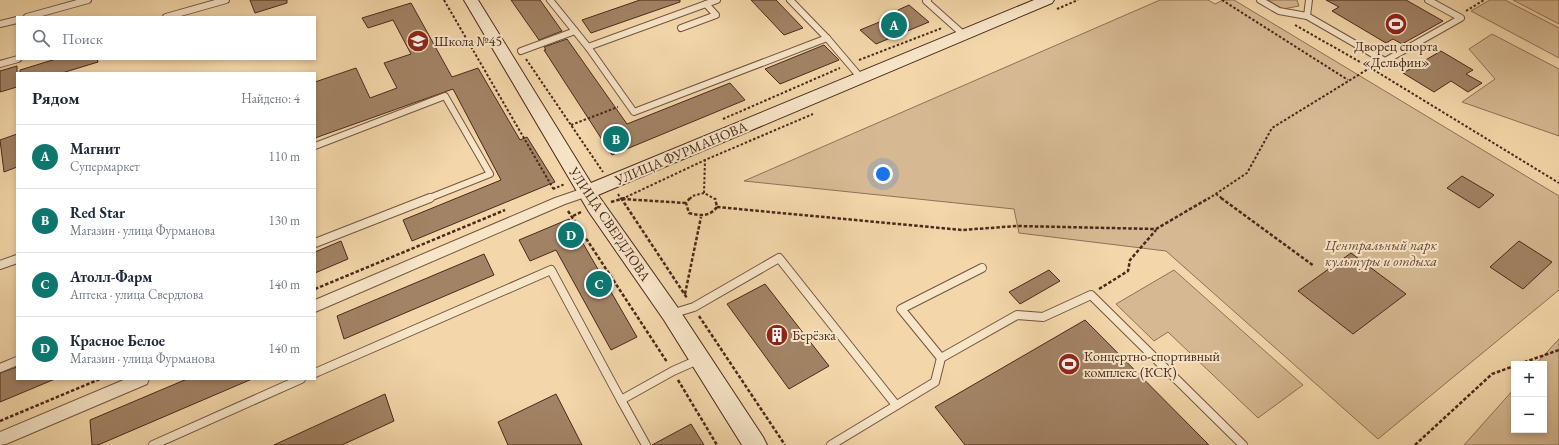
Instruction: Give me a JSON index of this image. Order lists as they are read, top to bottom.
{
  "streets": {
    "main road": ["УЛИЦА ФУРМАНОВА", "УЛИЦА СВЕРДЛОВА"]
  },
  "crossings": [
    ["УЛИЦА ФУРМАНОВА", "УЛИЦА СВЕРДЛОВА"]
  ],
  "parks": ["Центральный парк культуры и отдыха"],
  "places": {
    "sports": ["Дворец спорта «Дельфин»", "Концертно-спортивный комплекс (КСК)"],
    "school or university": ["Школа №45"],
    "building": ["Берёзка"]
  },
  "page": {
    "pins": [
      "A",
      "B",
      "D",
      "C"
    ],
    "search": "Поиск",
    "heading": ["Рядом", "Найдено: 4"],
    "list": [
      {
        "mark": "A",
        "name": "Магнит",
        "note": "Супермаркет",
        "value": "110 m"
      },
      {
        "mark": "B",
        "name": "Red Star",
        "note": "Магазин · улица Фурманова",
        "value": "130 m"
      },
      {
        "mark": "C",
        "name": "Атолл-Фарм",
        "note": "Аптека · улица Свердлова",
        "value": "140 m"
      },
      {
        "mark": "D",
        "name": "Красное Белое",
        "note": "Магазин · улица Фурманова",
        "value": "140 m"
      }
    ],
    "map_buttons": ["+", "−"]
  }
}
